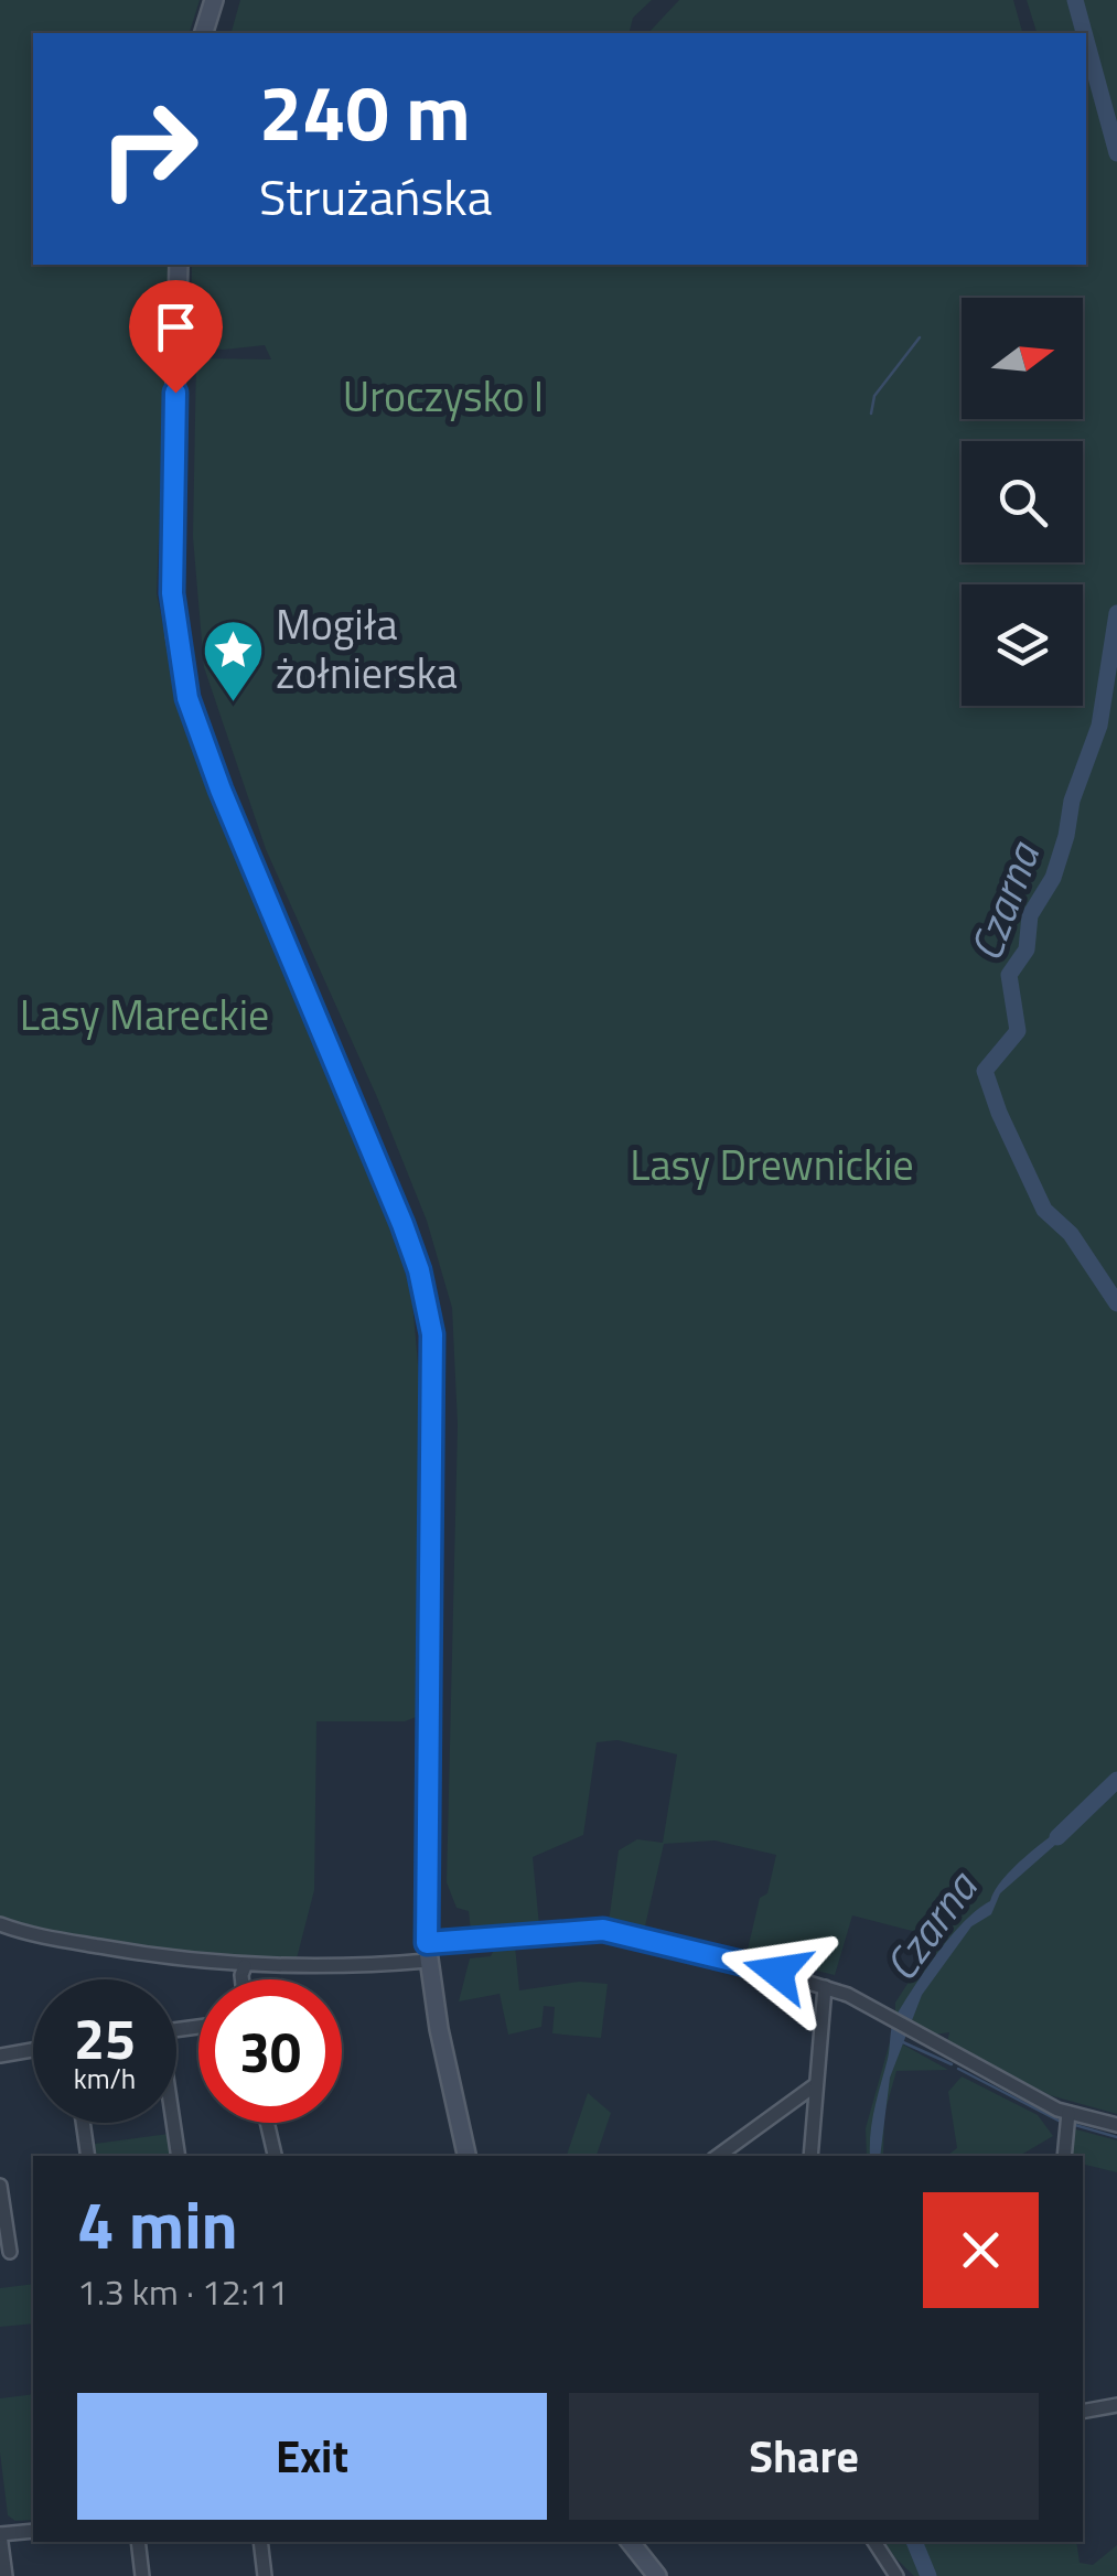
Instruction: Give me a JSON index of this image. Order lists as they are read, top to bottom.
{
  "water": ["Czarna"],
  "parks": ["Uroczysko I", "Lasy Mareckie", "Lasy Drewnickie"],
  "places": {
    "place": ["Mogiła żołnierska"]
  },
  "north": "right",
  "page": {
    "turn": ["240 m", "Strużańska"],
    "speed": "25 km/h",
    "limit": "30",
    "heading": ["4 min", "1.3 km · 12:11"],
    "buttons": ["Exit", "Share"]
  }
}
